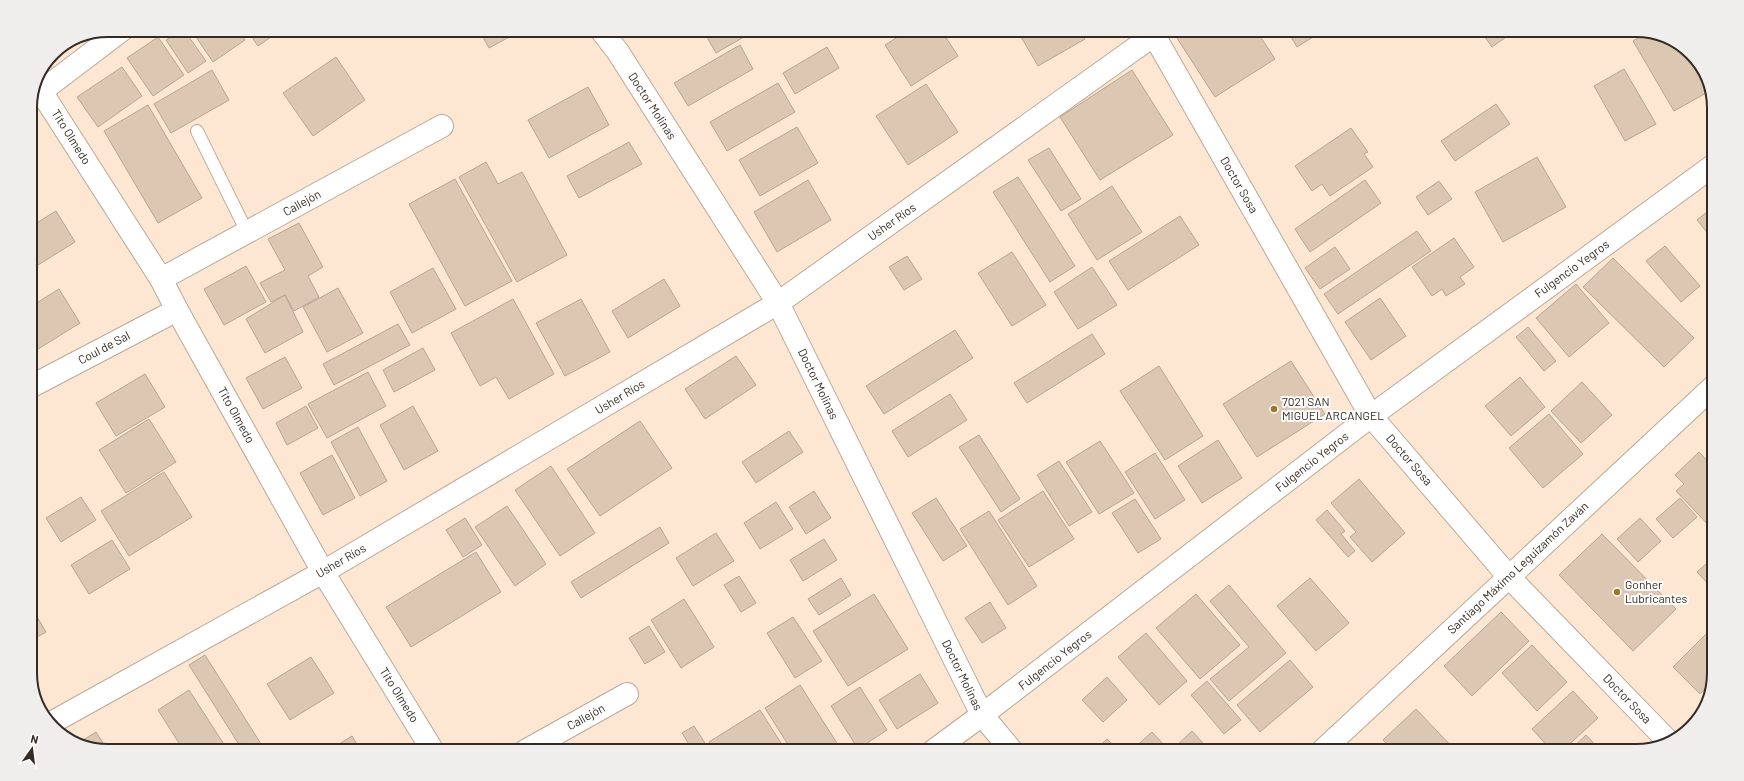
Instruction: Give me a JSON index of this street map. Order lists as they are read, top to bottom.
{
  "streets": {
    "street": [
      "Doctor Molinas",
      "Tito Olmedo",
      "Doctor Sosa",
      "Callejón",
      "Usher Ríos",
      "Fulgencio Yegros",
      "Coul de Sal",
      "Santiago Máximo Leguizamón Zaván"
    ]
  },
  "crossings": [
    ["Doctor Molinas", "Usher Ríos"],
    ["Doctor Molinas", "Fulgencio Yegros"],
    ["Tito Olmedo", "Callejón"],
    ["Tito Olmedo", "Usher Ríos"],
    ["Tito Olmedo", "Coul de Sal"],
    ["Doctor Sosa", "Fulgencio Yegros"],
    ["Doctor Sosa", "Santiago Máximo Leguizamón Zaván"]
  ],
  "places": ["7021 SAN MIGUEL ARCANGEL", "Gonher Lubricantes"],
  "north": "top"
}
